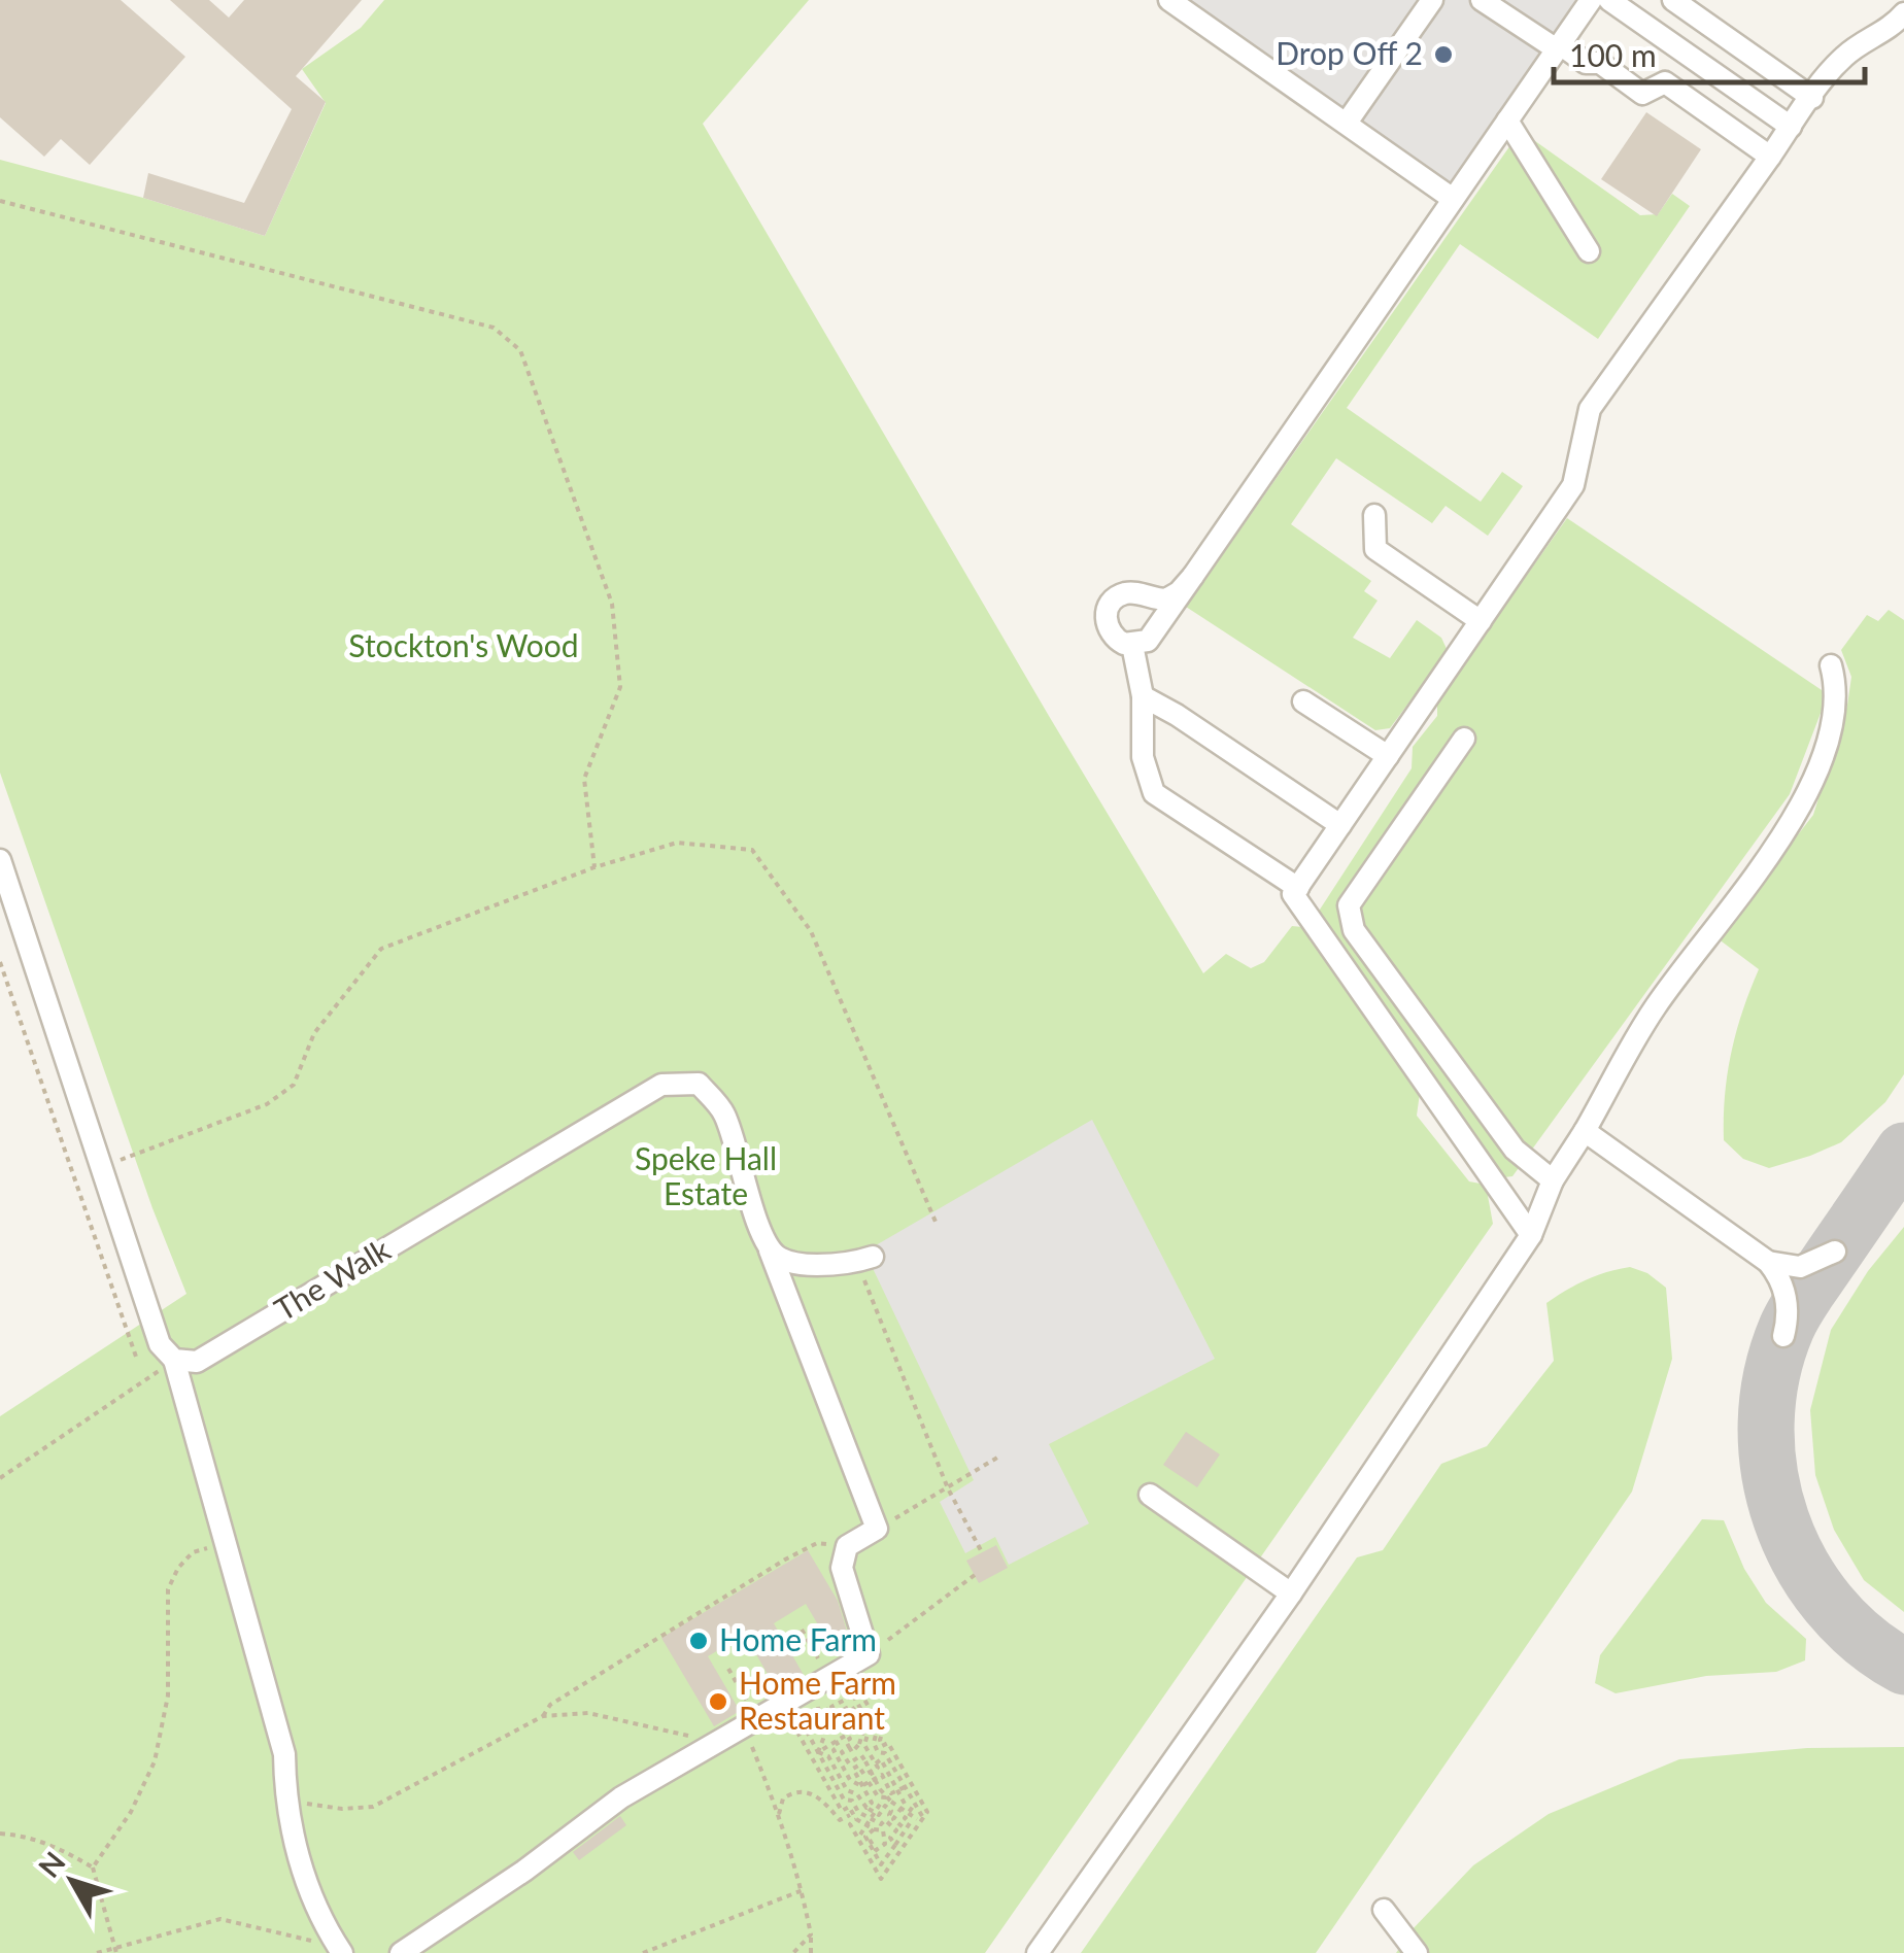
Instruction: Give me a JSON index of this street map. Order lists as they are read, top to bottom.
{
  "streets": {
    "street": ["The Walk"]
  },
  "parks": ["Stockton's Wood", "Speke Hall Estate"],
  "places": ["Drop Off 2", "Home Farm", "Home Farm Restaurant"],
  "scale_bar": "100 m",
  "north": "top left"
}
